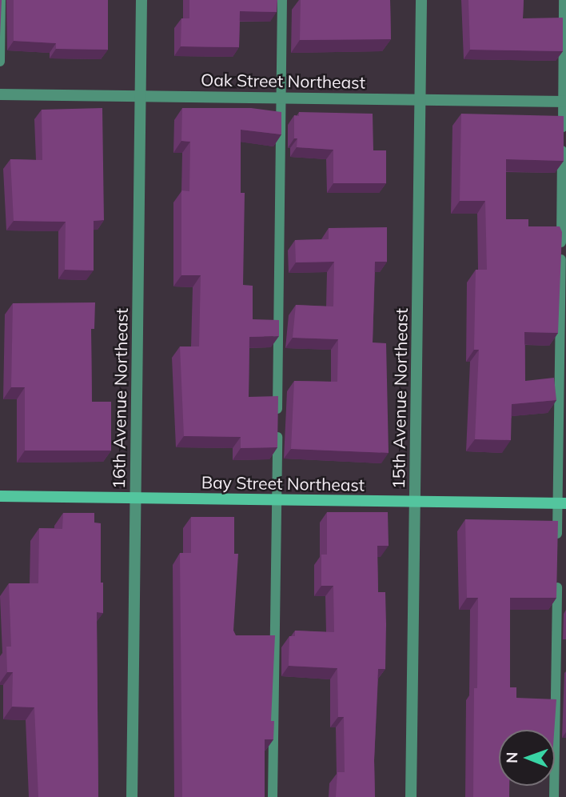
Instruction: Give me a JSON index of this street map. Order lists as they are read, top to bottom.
{
  "streets": {
    "street": [
      "Oak Street Northeast",
      "16th Avenue Northeast",
      "15th Avenue Northeast",
      "Bay Street Northeast"
    ]
  },
  "crossings": [
    ["Oak Street Northeast", "16th Avenue Northeast"],
    ["Oak Street Northeast", "15th Avenue Northeast"],
    ["16th Avenue Northeast", "Bay Street Northeast"],
    ["15th Avenue Northeast", "Bay Street Northeast"]
  ],
  "north": "left"
}
